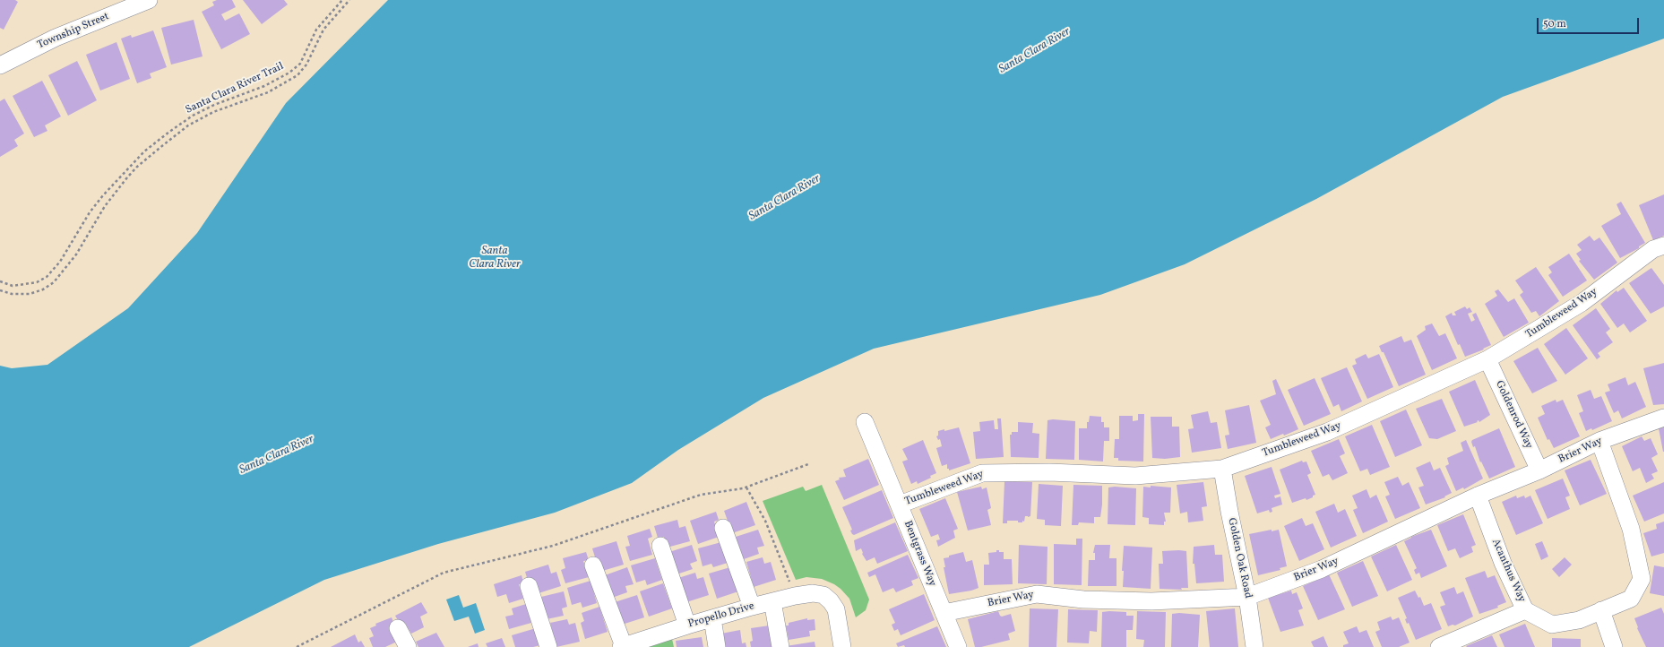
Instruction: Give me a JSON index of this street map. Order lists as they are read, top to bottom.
{
  "streets": {
    "street": [
      "Township Street",
      "Tumbleweed Way",
      "Goldenrod Way",
      "Brier Way",
      "Bentgrass Way",
      "Golden Oak Road",
      "Acanthus Way",
      "Propello Drive"
    ],
    "path": ["Santa Clara River Trail"]
  },
  "crossings": [
    ["Tumbleweed Way", "Goldenrod Way"],
    ["Tumbleweed Way", "Bentgrass Way"],
    ["Tumbleweed Way", "Golden Oak Road"],
    ["Goldenrod Way", "Brier Way"],
    ["Brier Way", "Bentgrass Way"],
    ["Brier Way", "Golden Oak Road"],
    ["Brier Way", "Acanthus Way"]
  ],
  "water": ["Santa Clara River"],
  "scale_bar": "50 m"
}
